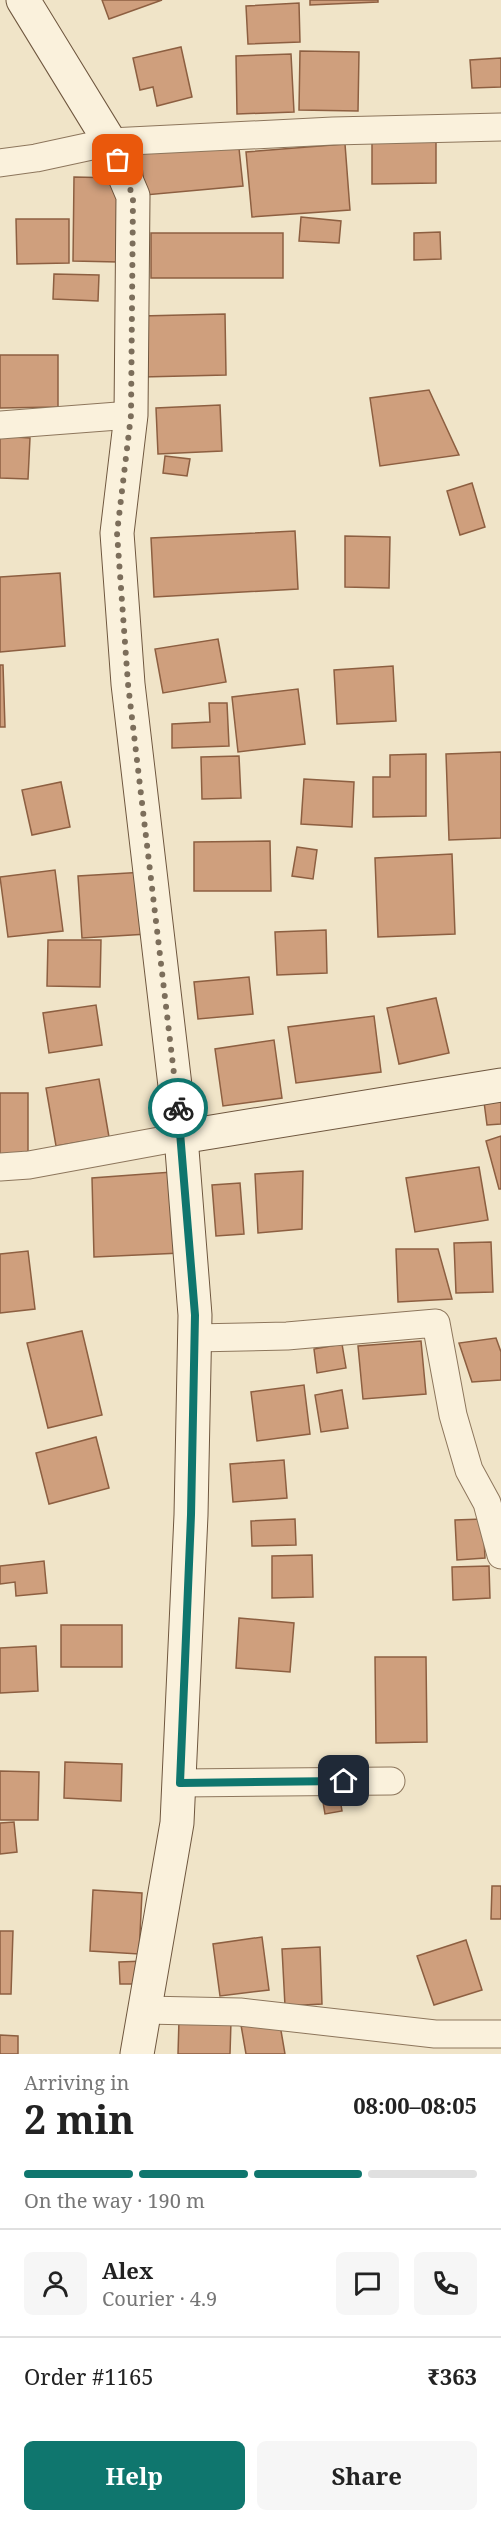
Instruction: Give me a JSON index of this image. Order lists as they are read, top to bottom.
{
  "page": {
    "heading": ["2 min", "Arriving in", "08:00–08:05"],
    "panel": [
      "Alex",
      "Courier · 4.9",
      "Order #1165",
      "₹363"
    ],
    "bar": "On the way · 190 m",
    "buttons": ["Help", "Share"]
  }
}
